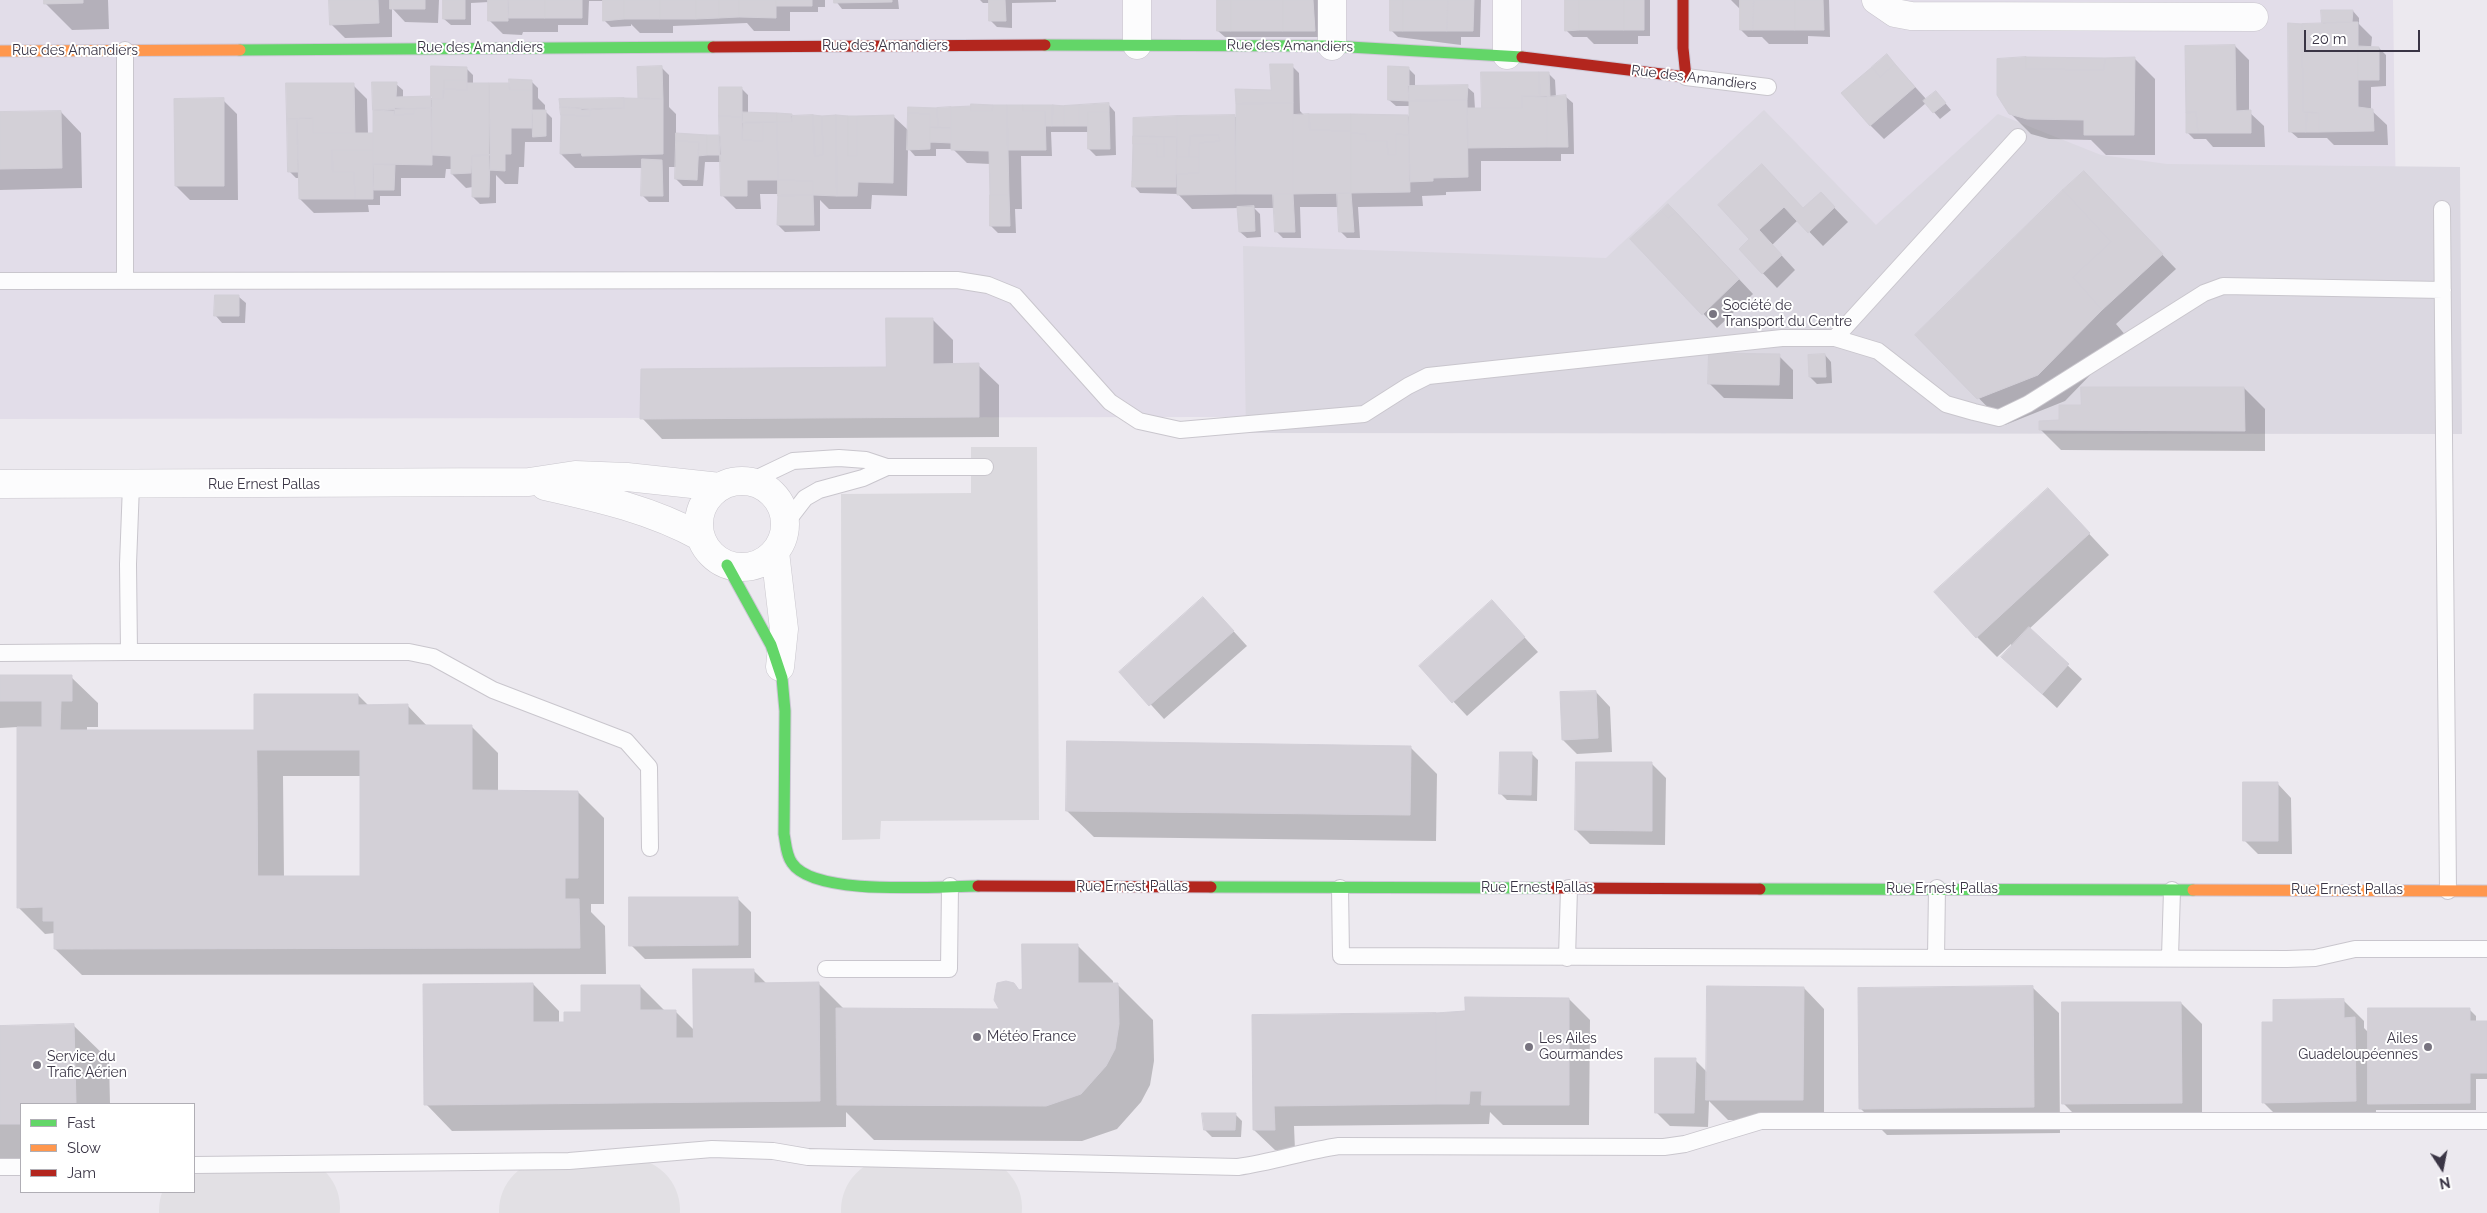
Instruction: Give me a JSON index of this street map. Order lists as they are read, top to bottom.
{
  "streets": {
    "street": ["Rue des Amandiers", "Rue Ernest Pallas"]
  },
  "places": [
    "Société de Transport du Centre",
    "Météo France",
    "Les Ailes Gourmandes",
    "Ailes Guadeloupéennes",
    "Service du Trafic Aérien"
  ],
  "legend": ["Fast", "Slow", "Jam"],
  "scale_bar": "20 m",
  "north": "bottom"
}
